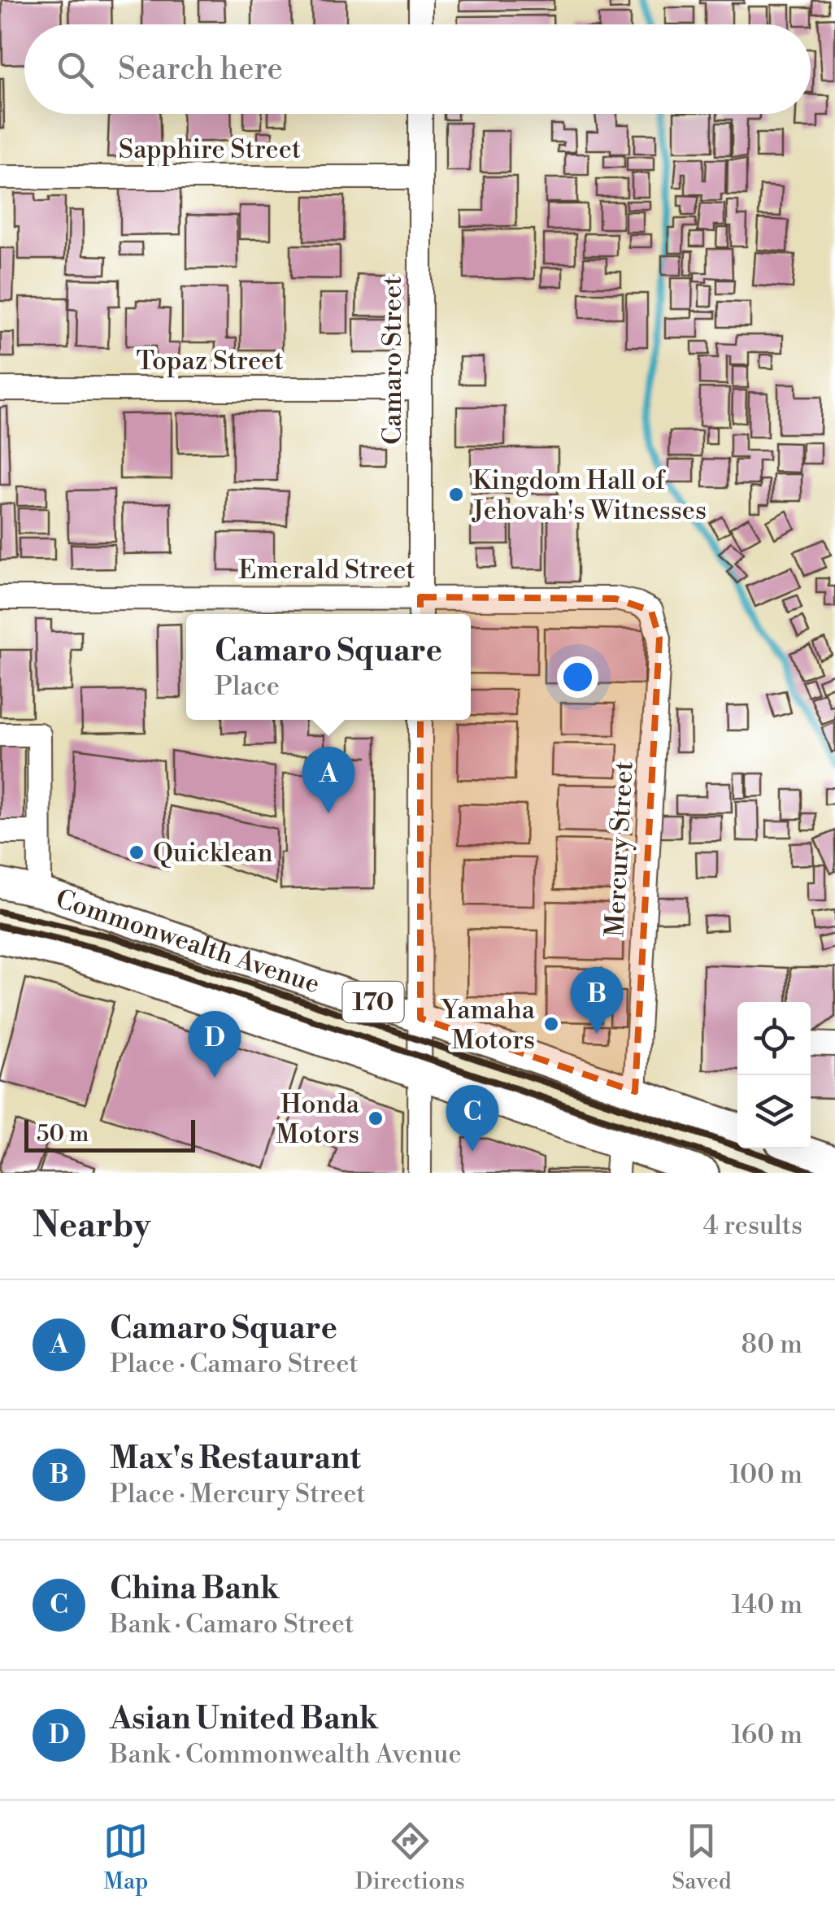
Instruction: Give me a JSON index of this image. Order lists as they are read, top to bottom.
{
  "streets": {
    "main road": ["Commonwealth Avenue", "170"],
    "street": [
      "Sapphire Street",
      "Topaz Street",
      "Camaro Street",
      "Emerald Street",
      "Mercury Street"
    ]
  },
  "crossings": [
    ["Sapphire Street", "Camaro Street"],
    ["Topaz Street", "Camaro Street"],
    ["Camaro Street", "Emerald Street"],
    ["Emerald Street", "Mercury Street"],
    ["Mercury Street", "Commonwealth Avenue"]
  ],
  "places": [
    "Kingdom Hall of Jehovah's Witnesses",
    "Quicklean",
    "Yamaha Motors",
    "Honda Motors"
  ],
  "scale_bar": "50 m",
  "page": {
    "search": "Search here",
    "popup": ["Camaro Square", "Place"],
    "pins": [
      "A",
      "B",
      "D",
      "C"
    ],
    "scale": "50 m",
    "heading": ["Nearby", "4 results"],
    "list": [
      {
        "mark": "A",
        "name": "Camaro Square",
        "note": "Place · Camaro Street",
        "value": "80 m"
      },
      {
        "mark": "B",
        "name": "Max's Restaurant",
        "note": "Place · Mercury Street",
        "value": "100 m"
      },
      {
        "mark": "C",
        "name": "China Bank",
        "note": "Bank · Camaro Street",
        "value": "140 m"
      },
      {
        "mark": "D",
        "name": "Asian United Bank",
        "note": "Bank · Commonwealth Avenue",
        "value": "160 m"
      }
    ],
    "nav": ["Map", "Directions", "Saved"]
  }
}
